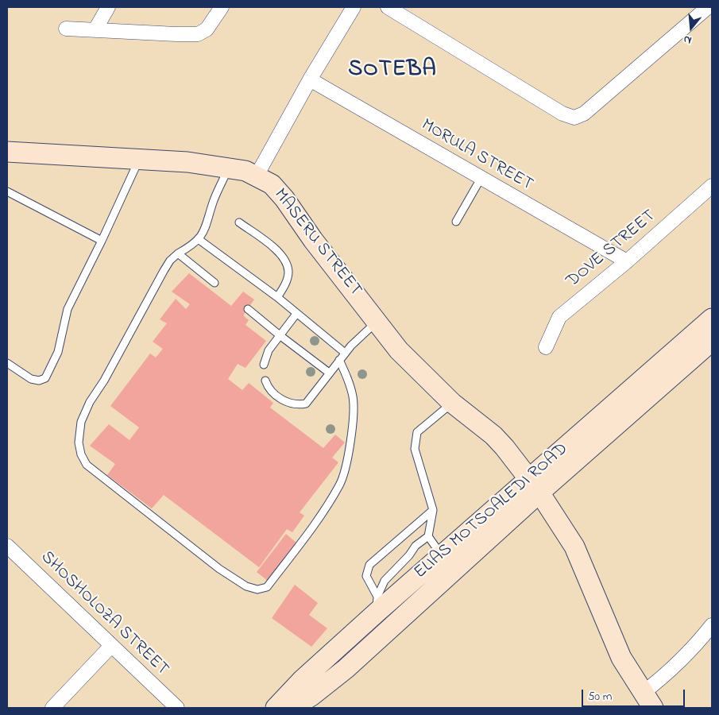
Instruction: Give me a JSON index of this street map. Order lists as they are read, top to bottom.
{
  "streets": {
    "main road": ["MASERU STREET", "ELIAS MOTSOALEDI ROAD"],
    "street": ["MORULA STREET", "DOVE STREET", "SHOSHOLOZA STREET"]
  },
  "crossings": [
    ["MORULA STREET", "DOVE STREET"],
    ["MASERU STREET", "ELIAS MOTSOALEDI ROAD"]
  ],
  "districts": ["SOTEBA"],
  "scale_bar": "50 m",
  "north": "bottom"
}
